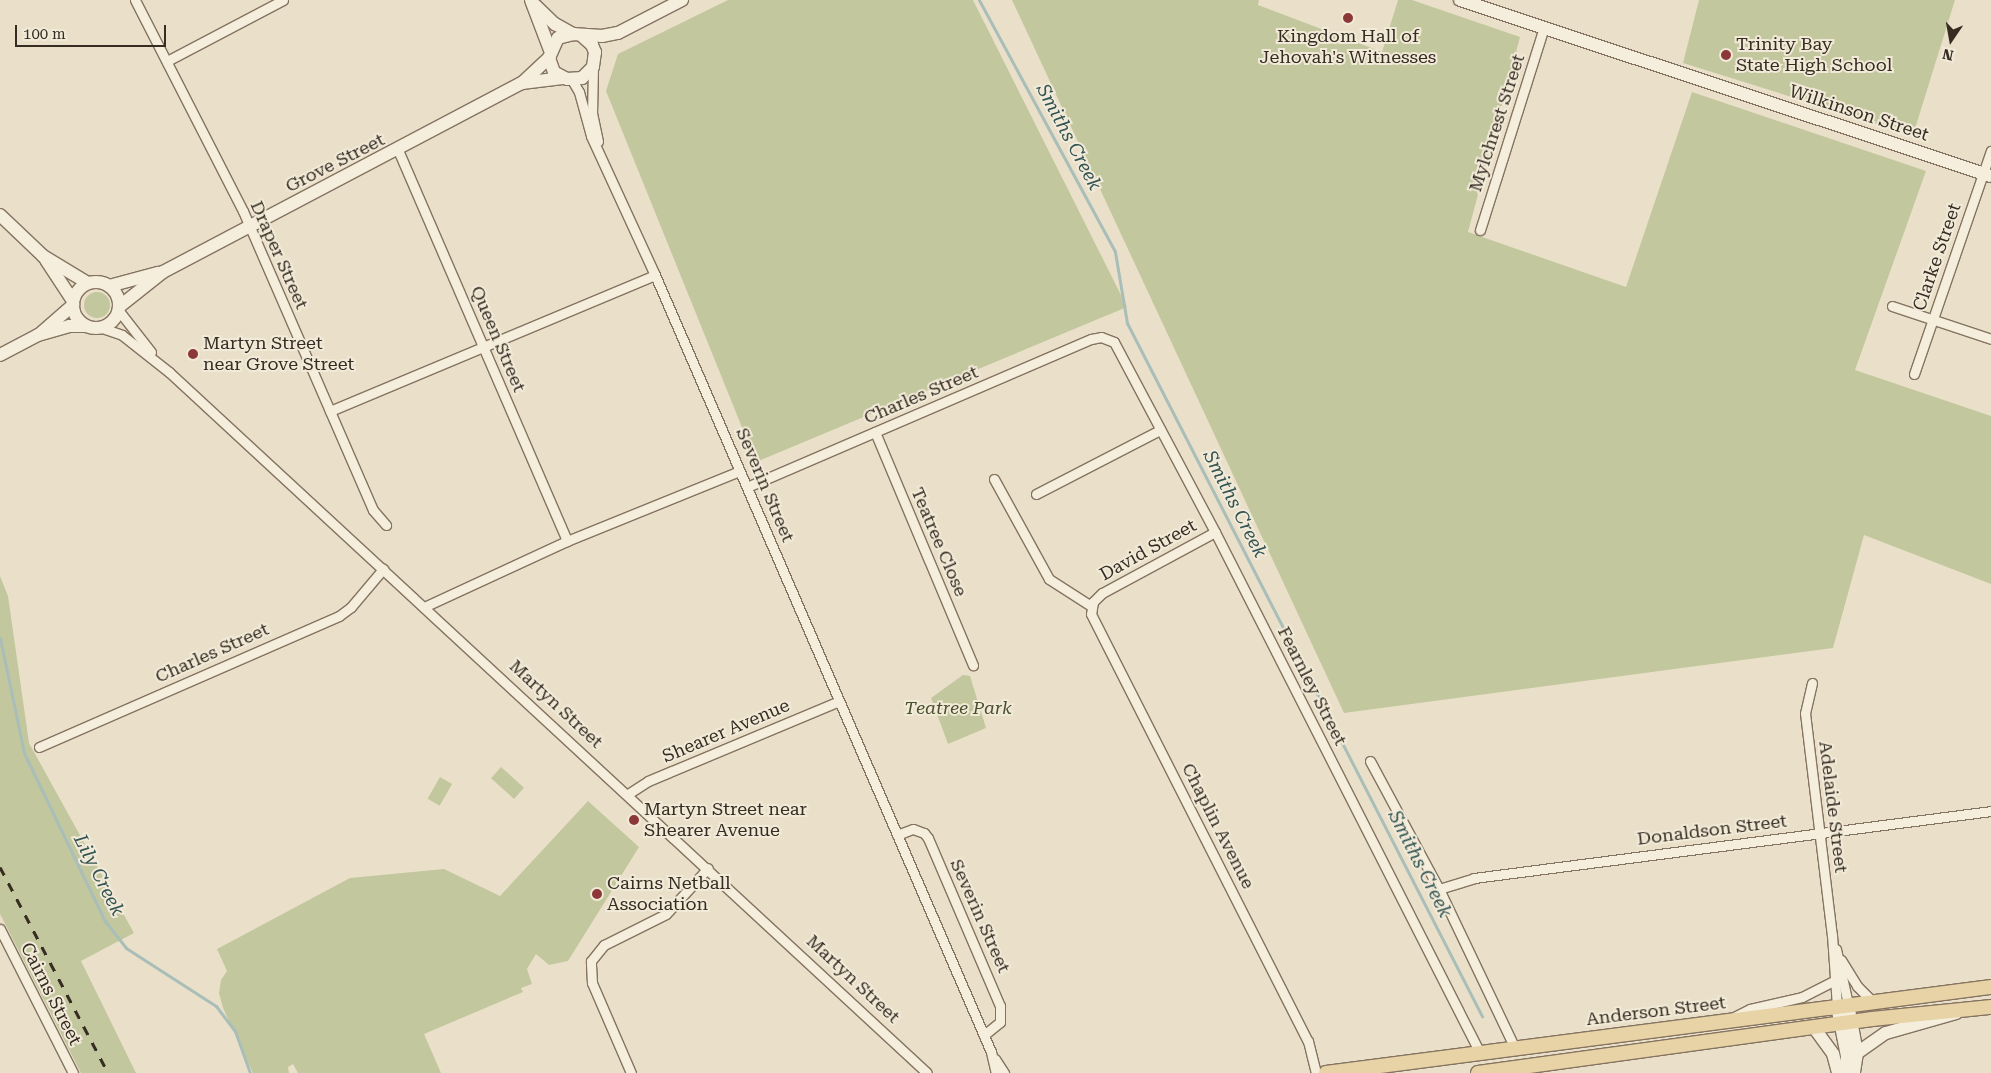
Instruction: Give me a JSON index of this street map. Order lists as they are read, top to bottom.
{
  "streets": {
    "main road": ["Anderson Street"],
    "street": [
      "Wilkinson Street",
      "Mylchrest Street",
      "Grove Street",
      "Draper Street",
      "Clarke Street",
      "Queen Street",
      "Charles Street",
      "Severin Street",
      "Teatree Close",
      "David Street",
      "Fearnley Street",
      "Martyn Street",
      "Shearer Avenue",
      "Adelaide Street",
      "Chaplin Avenue",
      "Donaldson Street",
      "Cairns Street"
    ]
  },
  "crossings": [
    ["Wilkinson Street", "Mylchrest Street"],
    ["Wilkinson Street", "Clarke Street"],
    ["Grove Street", "Draper Street"],
    ["Grove Street", "Queen Street"],
    ["Grove Street", "Severin Street"],
    ["Grove Street", "Martyn Street"],
    ["Charles Street", "Severin Street"],
    ["Charles Street", "Teatree Close"],
    ["Charles Street", "Fearnley Street"],
    ["Charles Street", "Martyn Street"],
    ["Severin Street", "Shearer Avenue"],
    ["David Street", "Fearnley Street"],
    ["David Street", "Chaplin Avenue"],
    ["Fearnley Street", "Anderson Street"],
    ["Martyn Street", "Shearer Avenue"],
    ["Adelaide Street", "Donaldson Street"],
    ["Adelaide Street", "Anderson Street"]
  ],
  "water": ["Smiths Creek", "Lily Creek"],
  "parks": ["Teatree Park"],
  "places": [
    "Kingdom Hall of Jehovah's Witnesses",
    "Trinity Bay State High School",
    "Martyn Street near Grove Street",
    "Martyn Street near Shearer Avenue",
    "Cairns Netball Association"
  ],
  "scale_bar": "100 m",
  "north": "bottom"
}
